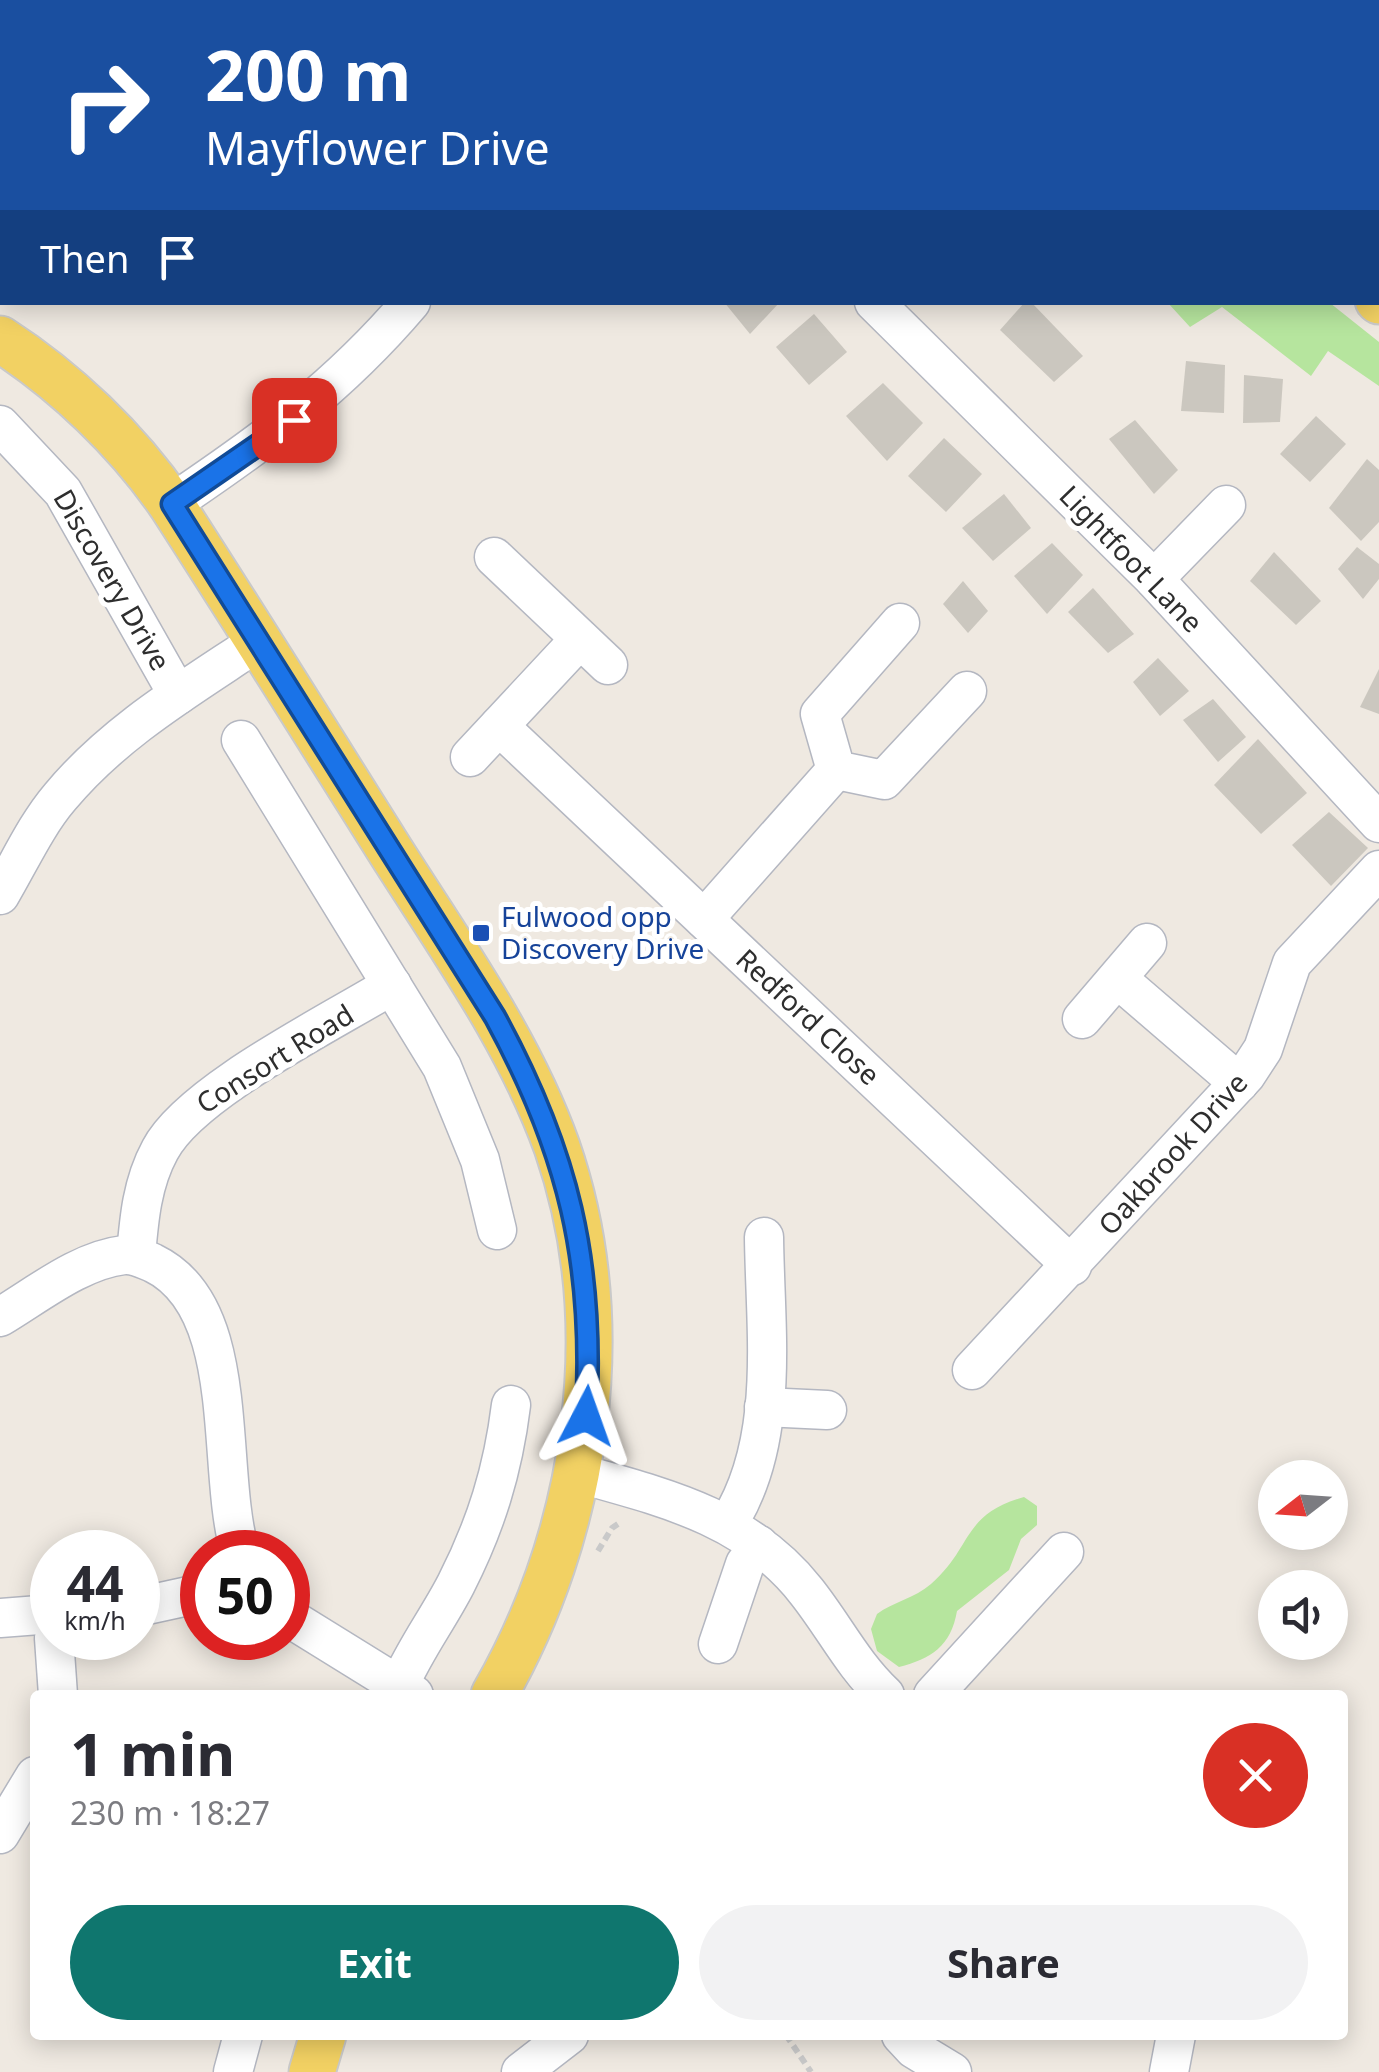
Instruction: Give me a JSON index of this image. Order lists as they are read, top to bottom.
{
  "streets": {
    "street": [
      "Lightfoot Lane",
      "Discovery Drive",
      "Redford Close",
      "Consort Road",
      "Oakbrook Drive"
    ]
  },
  "crossings": [
    ["Redford Close", "Oakbrook Drive"]
  ],
  "places": {
    "transit": ["Fulwood opp Discovery Drive"]
  },
  "north": "left",
  "page": {
    "turn": ["200 m", "Mayflower Drive"],
    "then": "Then",
    "speed": "44 km/h",
    "limit": "50",
    "heading": ["1 min", "230 m · 18:27"],
    "buttons": ["Exit", "Share"]
  }
}
